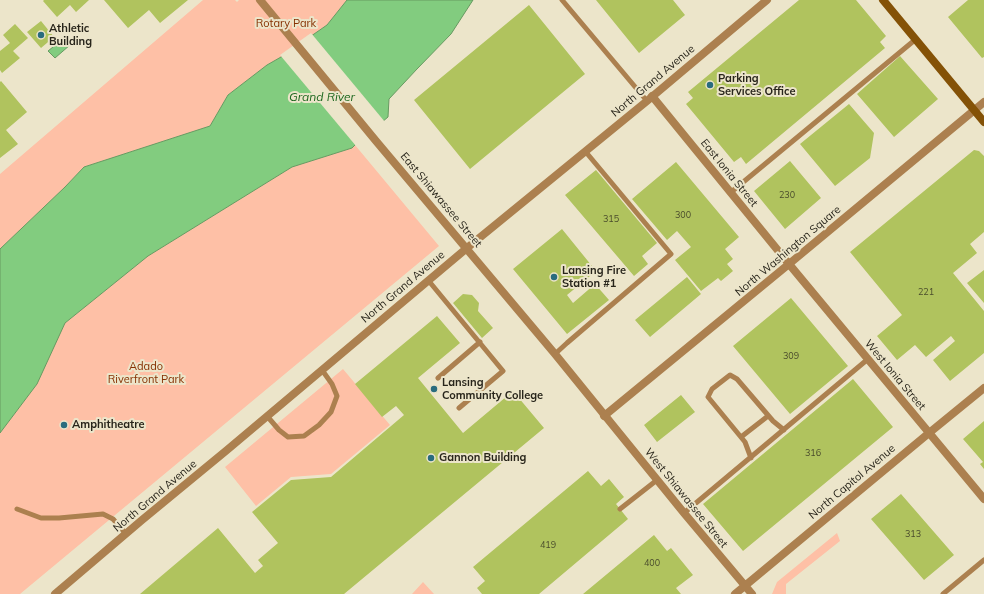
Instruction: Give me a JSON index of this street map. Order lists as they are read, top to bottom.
{
  "streets": {
    "street": [
      "North Grand Avenue",
      "East Ionia Street",
      "East Shiawassee Street",
      "North Washington Square",
      "West Ionia Street",
      "North Capitol Avenue",
      "West Shiawassee Street"
    ]
  },
  "crossings": [
    ["North Grand Avenue", "East Ionia Street"],
    ["North Grand Avenue", "East Shiawassee Street"],
    ["East Ionia Street", "North Washington Square"],
    ["East Ionia Street", "West Ionia Street"],
    ["East Shiawassee Street", "North Washington Square"],
    ["East Shiawassee Street", "West Shiawassee Street"],
    ["North Washington Square", "West Ionia Street"],
    ["North Washington Square", "West Shiawassee Street"],
    ["West Ionia Street", "North Capitol Avenue"],
    ["North Capitol Avenue", "West Shiawassee Street"]
  ],
  "water": ["Grand River"],
  "parks": ["Rotary Park", "Adado Riverfront Park"],
  "places": [
    "Athletic Building",
    "Parking Services Office",
    "Lansing Fire Station #1",
    "Lansing Community College",
    "Amphitheatre",
    "Gannon Building"
  ],
  "house_numbers": [
    "230",
    "300",
    "315",
    "221",
    "309",
    "316",
    "313",
    "419",
    "400"
  ]
}
